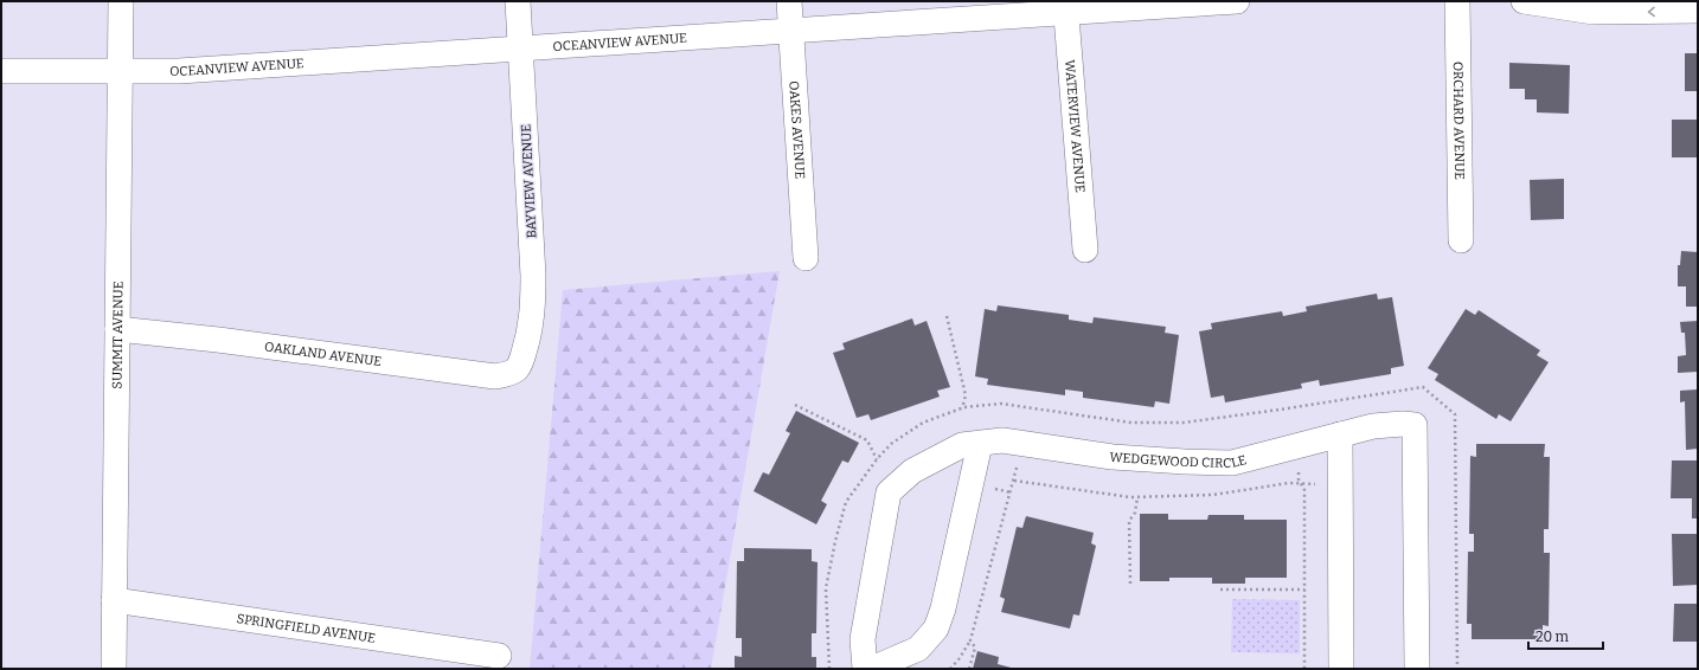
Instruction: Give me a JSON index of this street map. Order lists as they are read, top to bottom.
{
  "streets": {
    "street": [
      "OCEANVIEW AVENUE",
      "ORCHARD AVENUE",
      "WATERVIEW AVENUE",
      "OAKES AVENUE",
      "BAYVIEW AVENUE",
      "SUMMIT AVENUE",
      "OAKLAND AVENUE",
      "WEDGEWOOD CIRCLE",
      "SPRINGFIELD AVENUE"
    ]
  },
  "crossings": [
    ["OCEANVIEW AVENUE", "WATERVIEW AVENUE"],
    ["OCEANVIEW AVENUE", "OAKES AVENUE"],
    ["OCEANVIEW AVENUE", "BAYVIEW AVENUE"],
    ["OCEANVIEW AVENUE", "SUMMIT AVENUE"],
    ["BAYVIEW AVENUE", "OAKLAND AVENUE"],
    ["SUMMIT AVENUE", "OAKLAND AVENUE"],
    ["SUMMIT AVENUE", "SPRINGFIELD AVENUE"]
  ],
  "scale_bar": "20 m"
}
